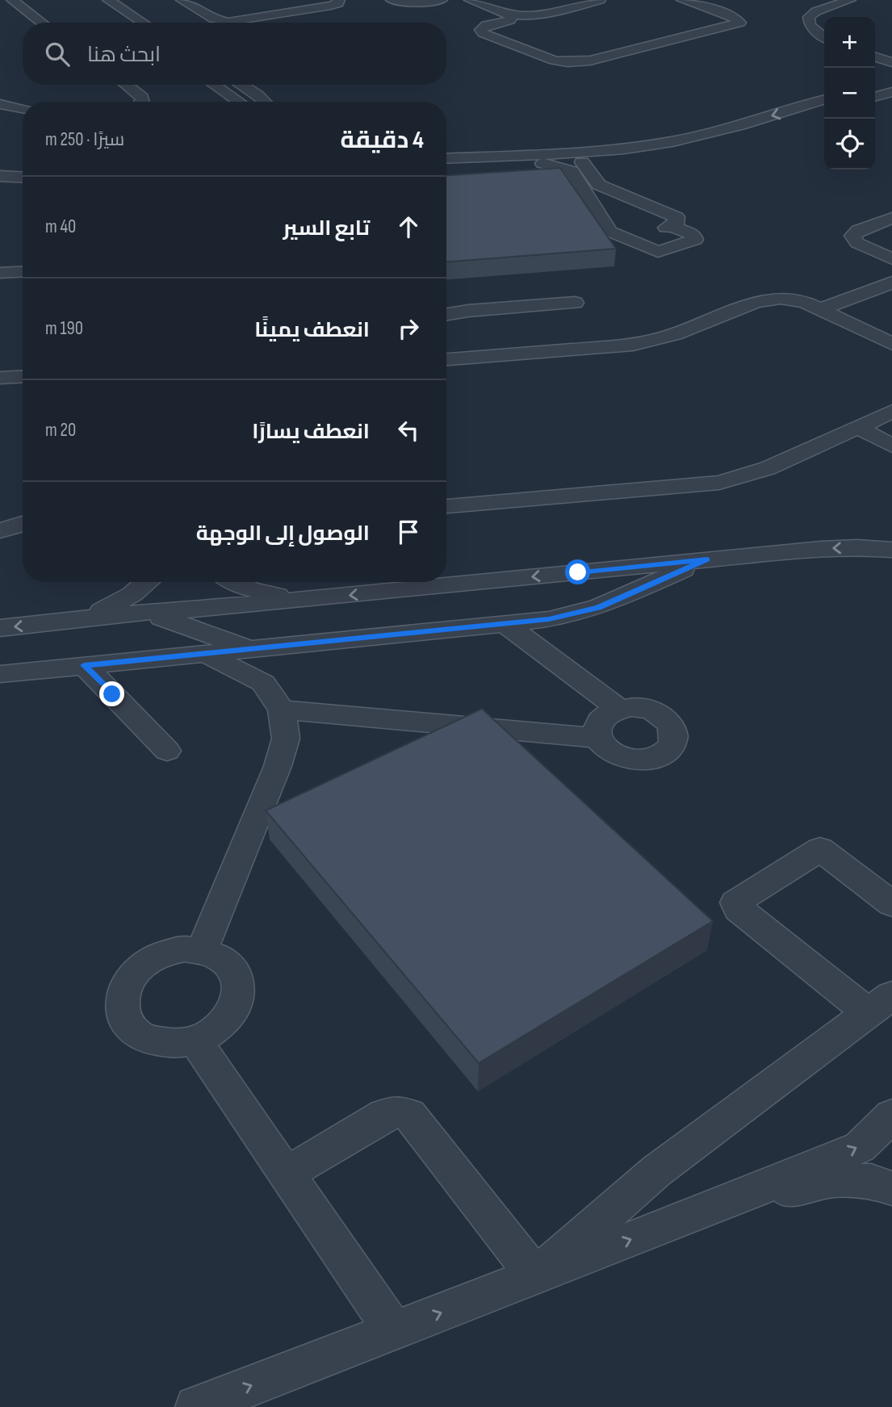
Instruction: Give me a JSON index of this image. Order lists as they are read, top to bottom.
{
  "page": {
    "map_buttons": ["+", "−"],
    "search": "ابحث هنا",
    "heading": ["4 دقيقة", "سيرًا · 250 m"],
    "list": [
      ["تابع السير", "40 m"],
      ["انعطف يمينًا", "190 m"],
      ["انعطف يسارًا", "20 m"],
      "الوصول إلى الوجهة"
    ]
  }
}
